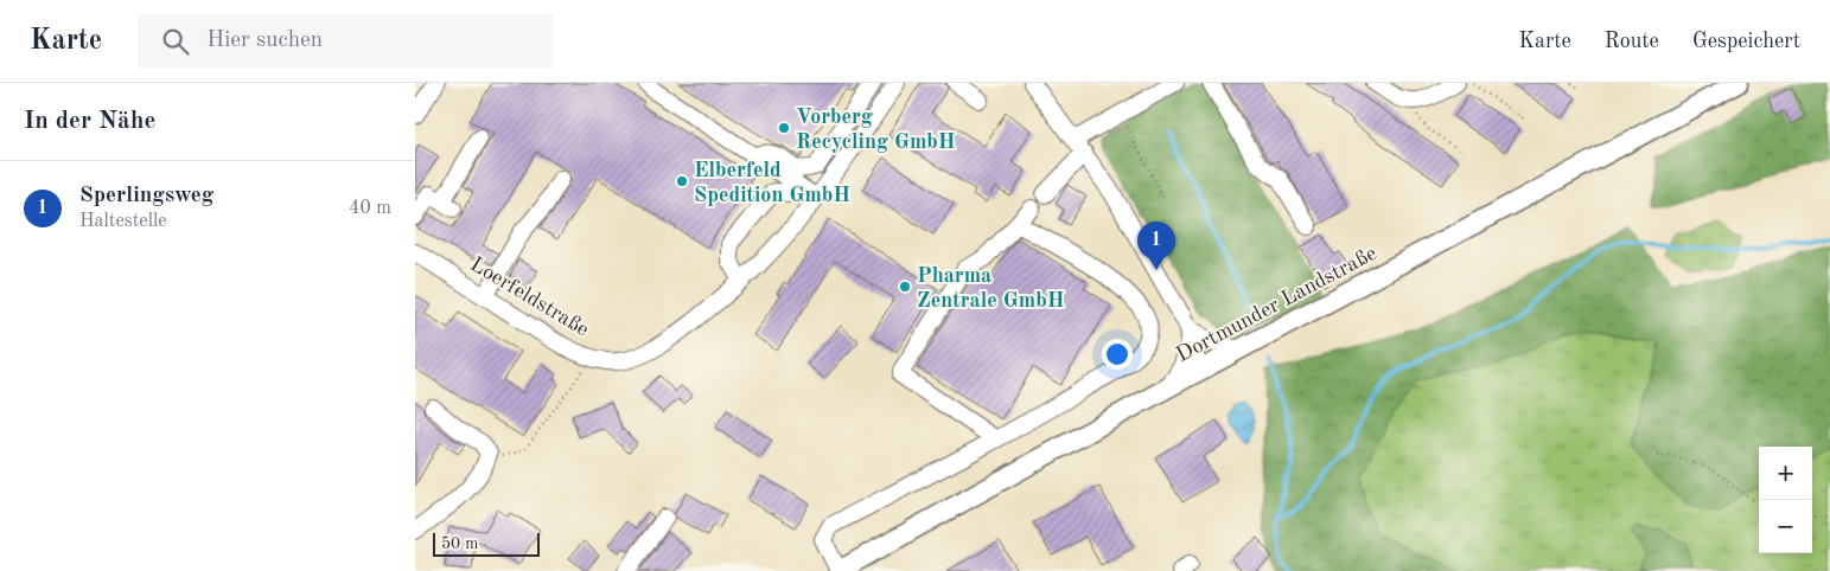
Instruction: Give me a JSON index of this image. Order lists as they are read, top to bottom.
{
  "streets": {
    "main road": ["Dortmunder Landstraße"],
    "street": ["Loerfeldstraße"]
  },
  "places": ["Vorberg Recycling GmbH", "Elberfeld Spedition GmbH", "Pharma Zentrale GmbH"],
  "scale_bar": "50 m",
  "page": {
    "header": "Karte",
    "search": "Hier suchen",
    "nav": ["Karte", "Route", "Gespeichert"],
    "heading": "In der Nähe",
    "list": [
      {
        "mark": "1",
        "name": "Sperlingsweg",
        "note": "Haltestelle",
        "value": "40 m"
      }
    ],
    "pins": "1",
    "map_buttons": ["+", "−"],
    "scale": "50 m"
  }
}
